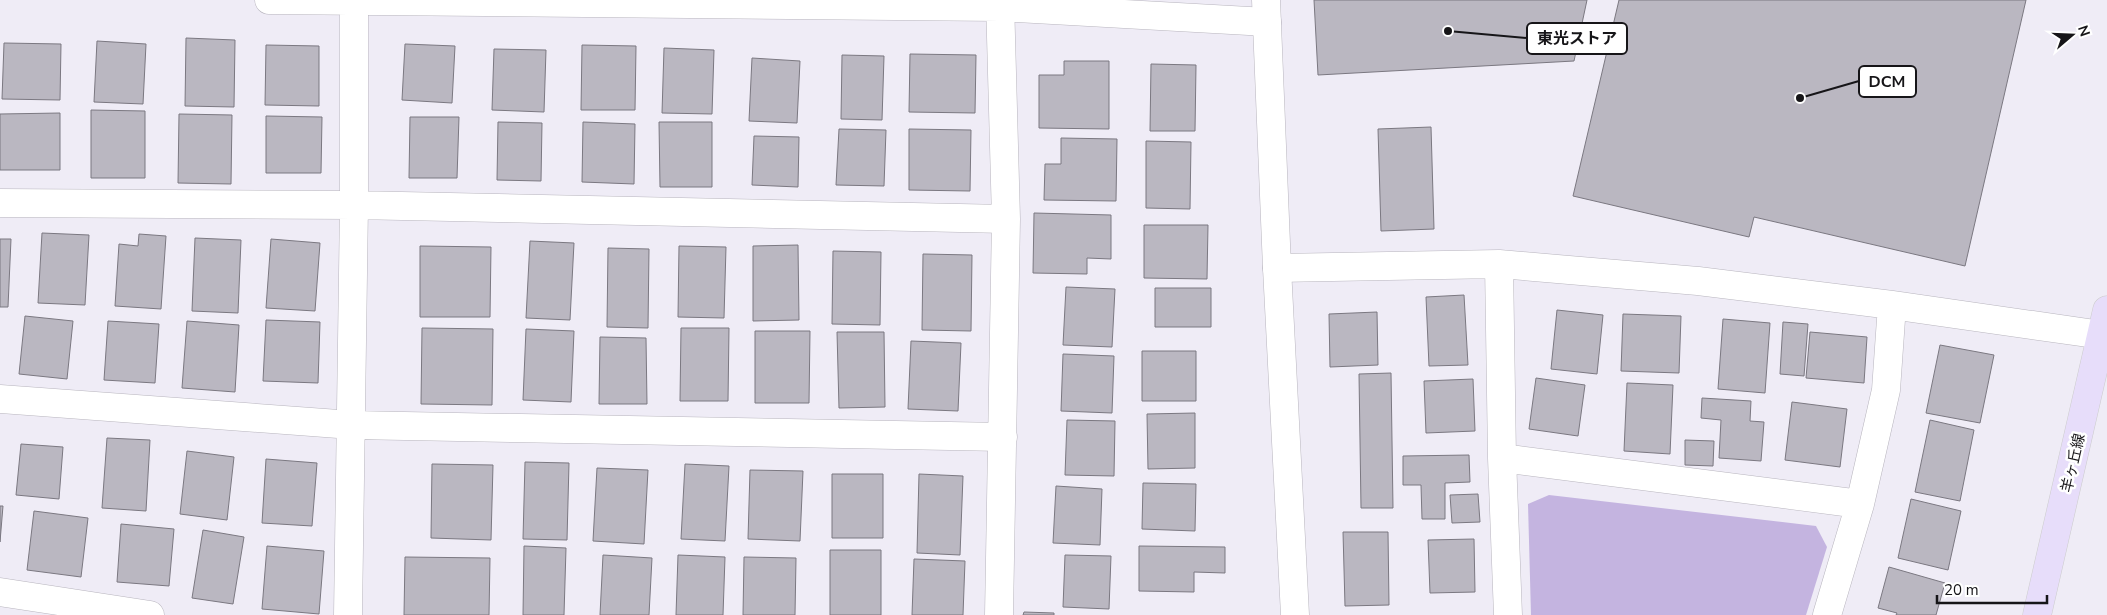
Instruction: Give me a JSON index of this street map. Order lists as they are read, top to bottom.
{
  "streets": {
    "main road": ["羊ヶ丘線"]
  },
  "places": ["東光ストア", "DCM"],
  "scale_bar": "20 m",
  "north": "right"
}
